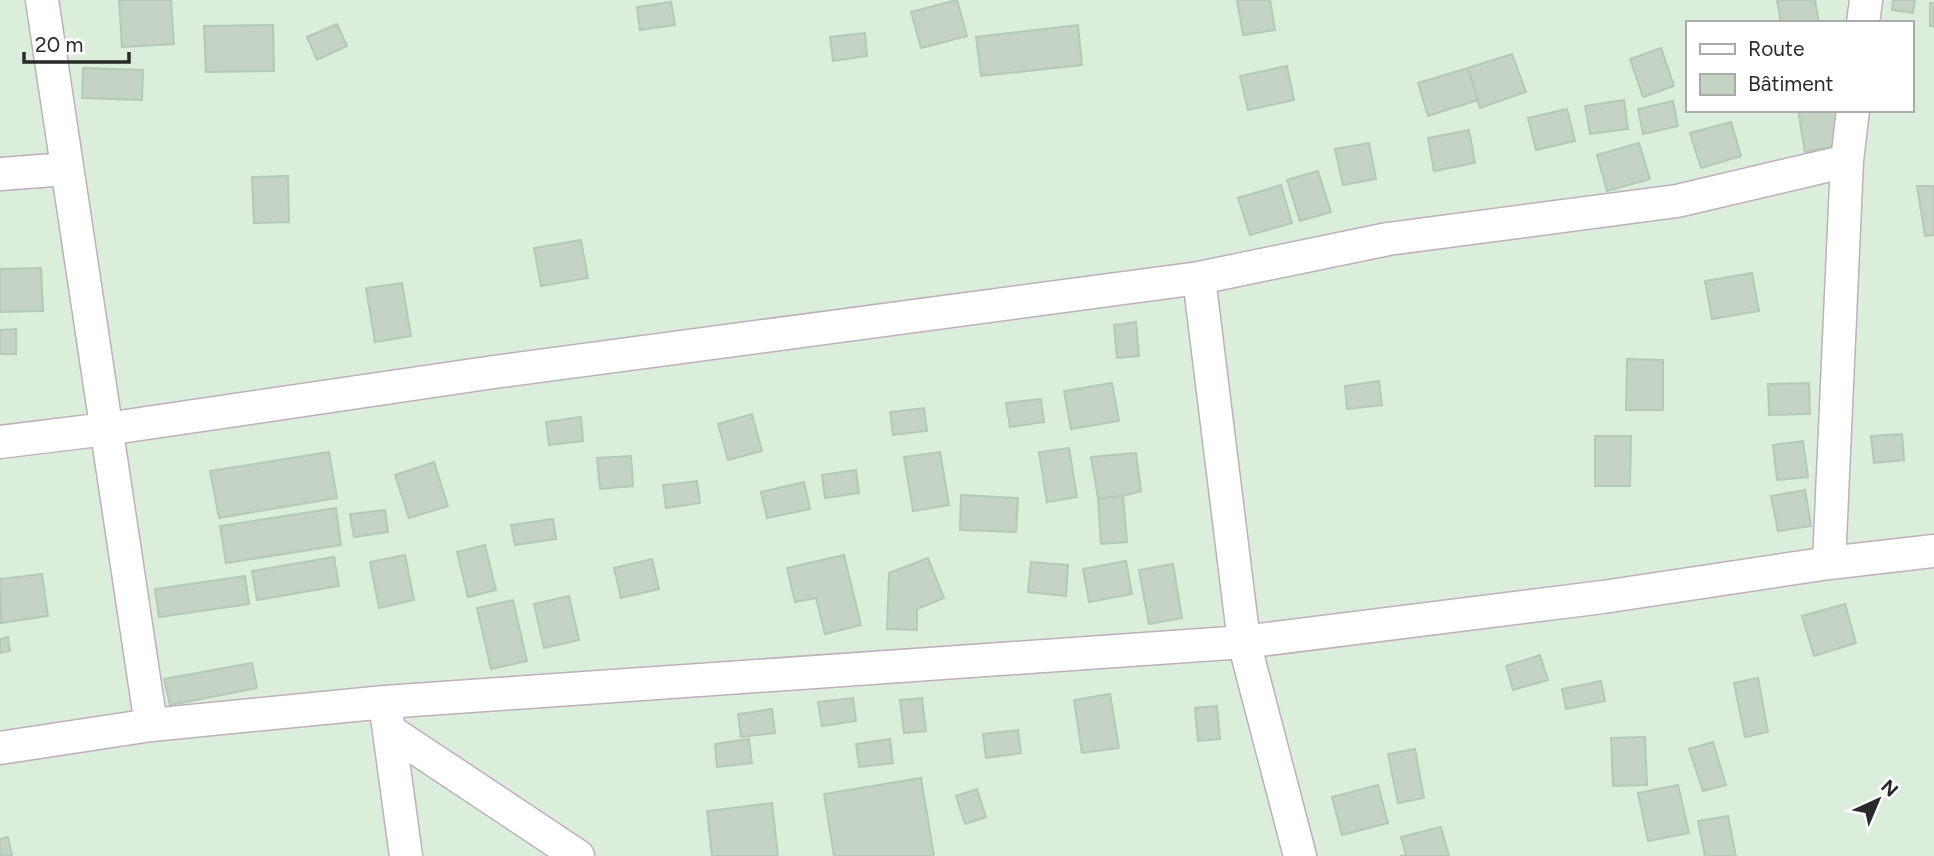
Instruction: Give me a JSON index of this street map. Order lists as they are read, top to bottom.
{
  "legend": ["Route", "Bâtiment"],
  "scale_bar": "20 m",
  "north": "top right"
}
